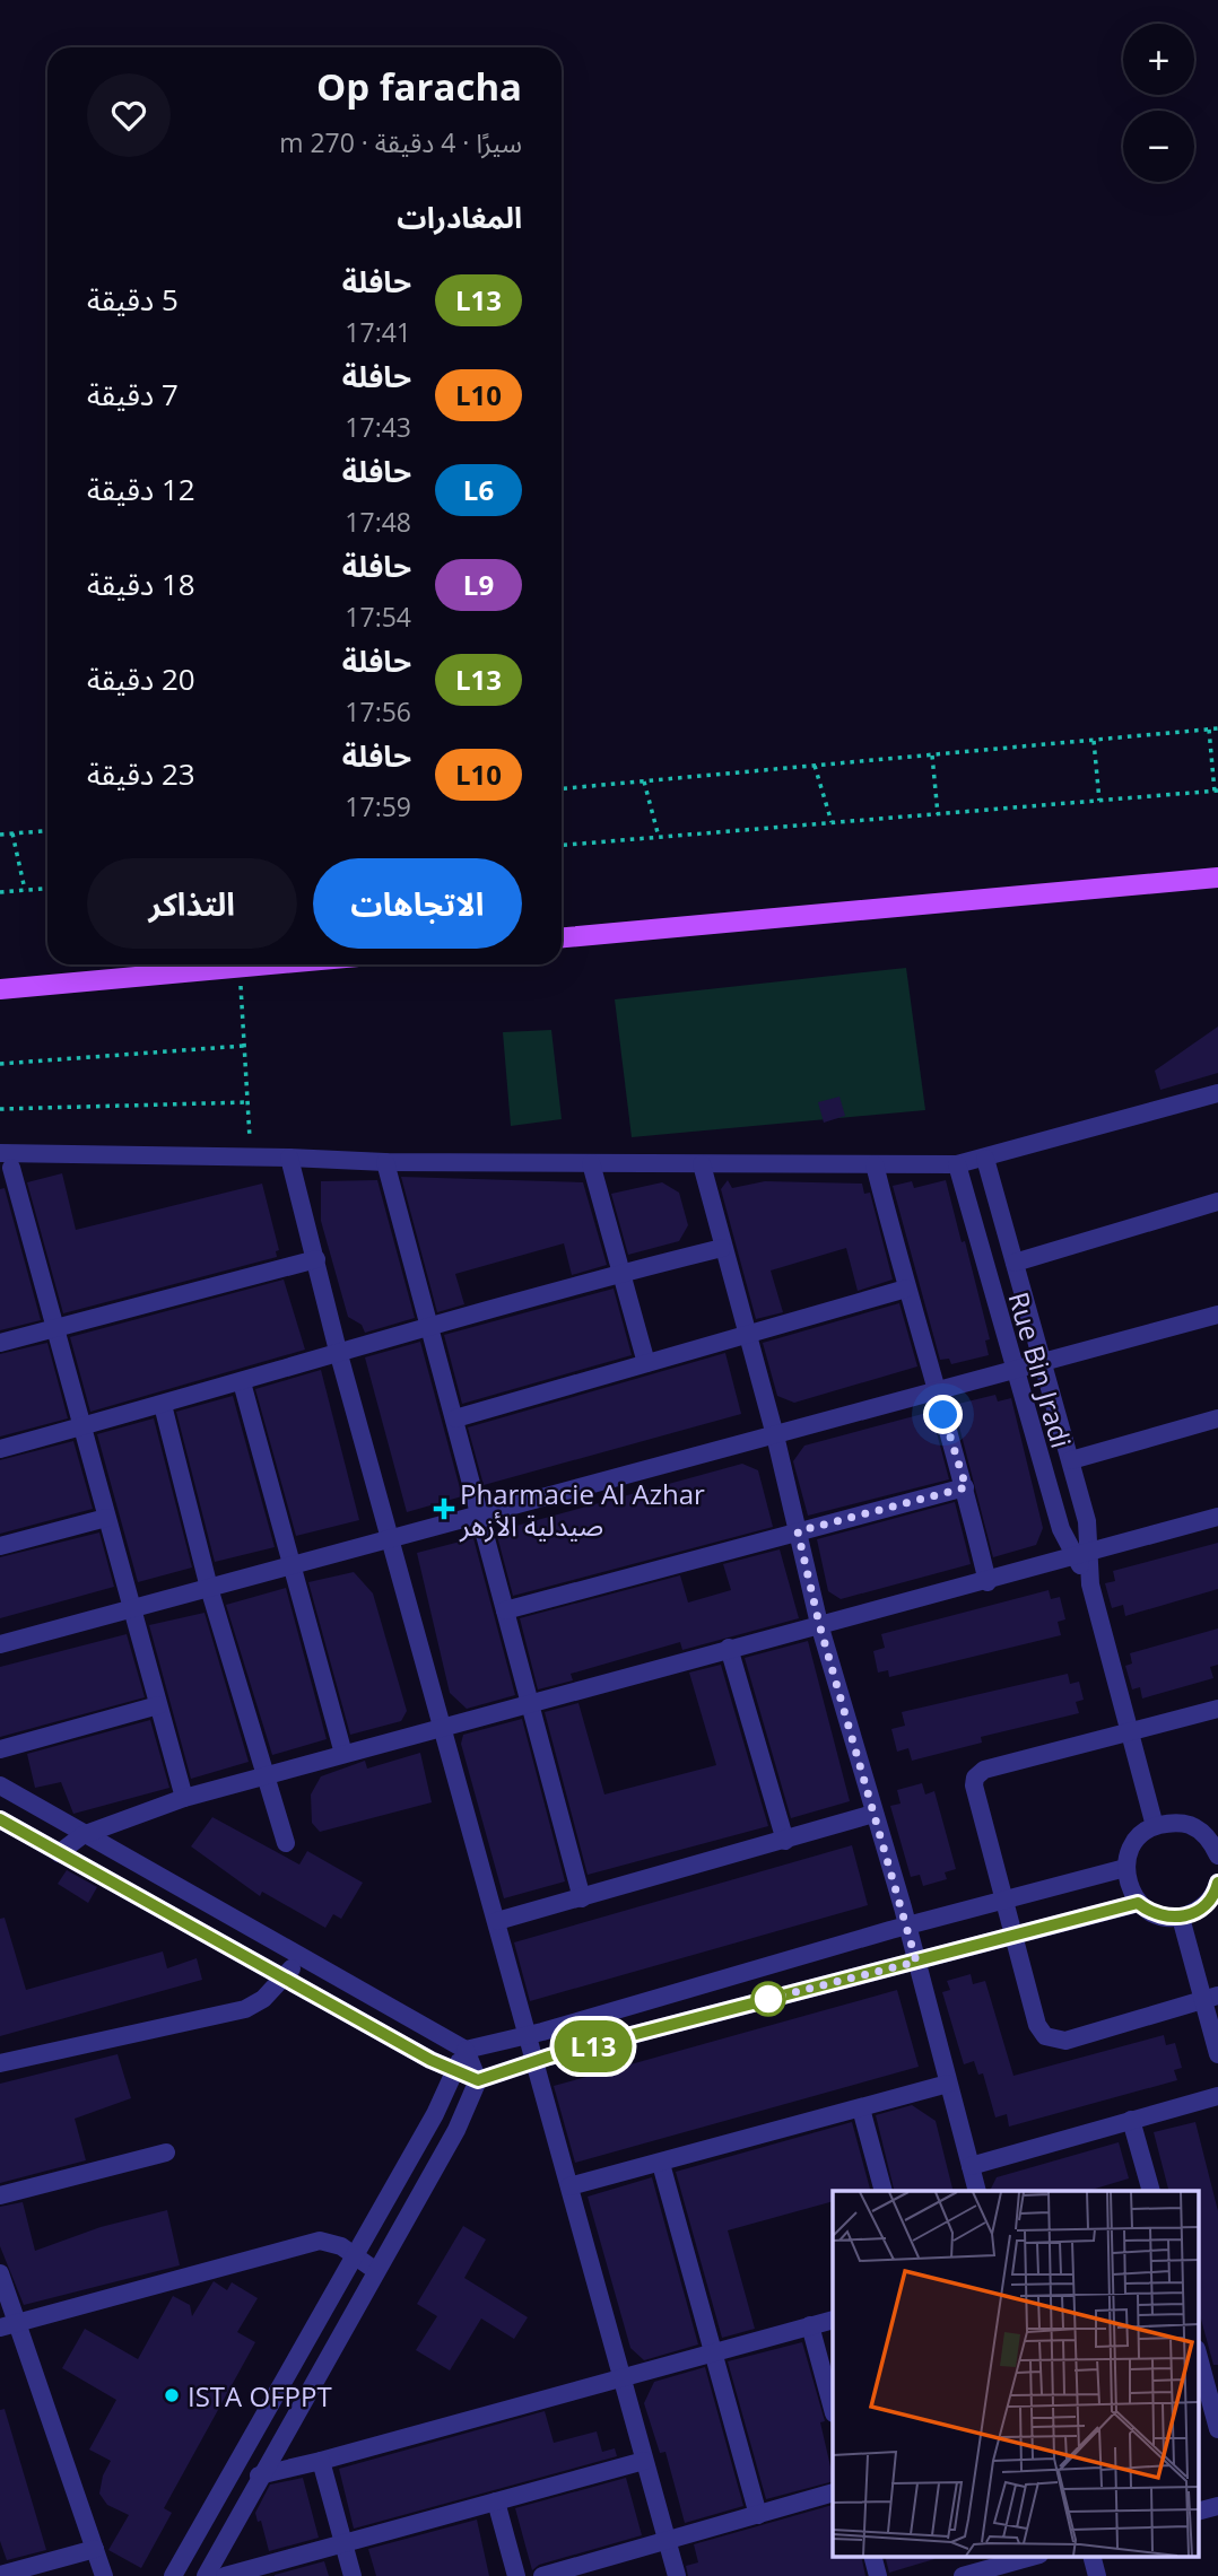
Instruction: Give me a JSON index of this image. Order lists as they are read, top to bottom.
{
  "streets": {
    "street": ["Rue Bin Jradi"]
  },
  "places": {
    "health": ["Pharmacie Al Azhar صيدلية الأزهر"],
    "other": ["ISTA OFPPT"]
  },
  "lines": ["bus line L13"],
  "page": {
    "on_map": "L13",
    "map_buttons": ["+", "−"],
    "heading": [
      ["Op faracha", "سيرًا · 4 دقيقة · 270 m"],
      "المغادرات"
    ],
    "list": [
      {
        "mark": "L13",
        "name": "حافلة",
        "note": "17:41",
        "value": "5 دقيقة"
      },
      {
        "mark": "L10",
        "name": "حافلة",
        "note": "17:43",
        "value": "7 دقيقة"
      },
      {
        "mark": "L6",
        "name": "حافلة",
        "note": "17:48",
        "value": "12 دقيقة"
      },
      {
        "mark": "L9",
        "name": "حافلة",
        "note": "17:54",
        "value": "18 دقيقة"
      },
      {
        "mark": "L13",
        "name": "حافلة",
        "note": "17:56",
        "value": "20 دقيقة"
      },
      {
        "mark": "L10",
        "name": "حافلة",
        "note": "17:59",
        "value": "23 دقيقة"
      }
    ],
    "buttons": ["الاتجاهات", "التذاكر"]
  }
}
